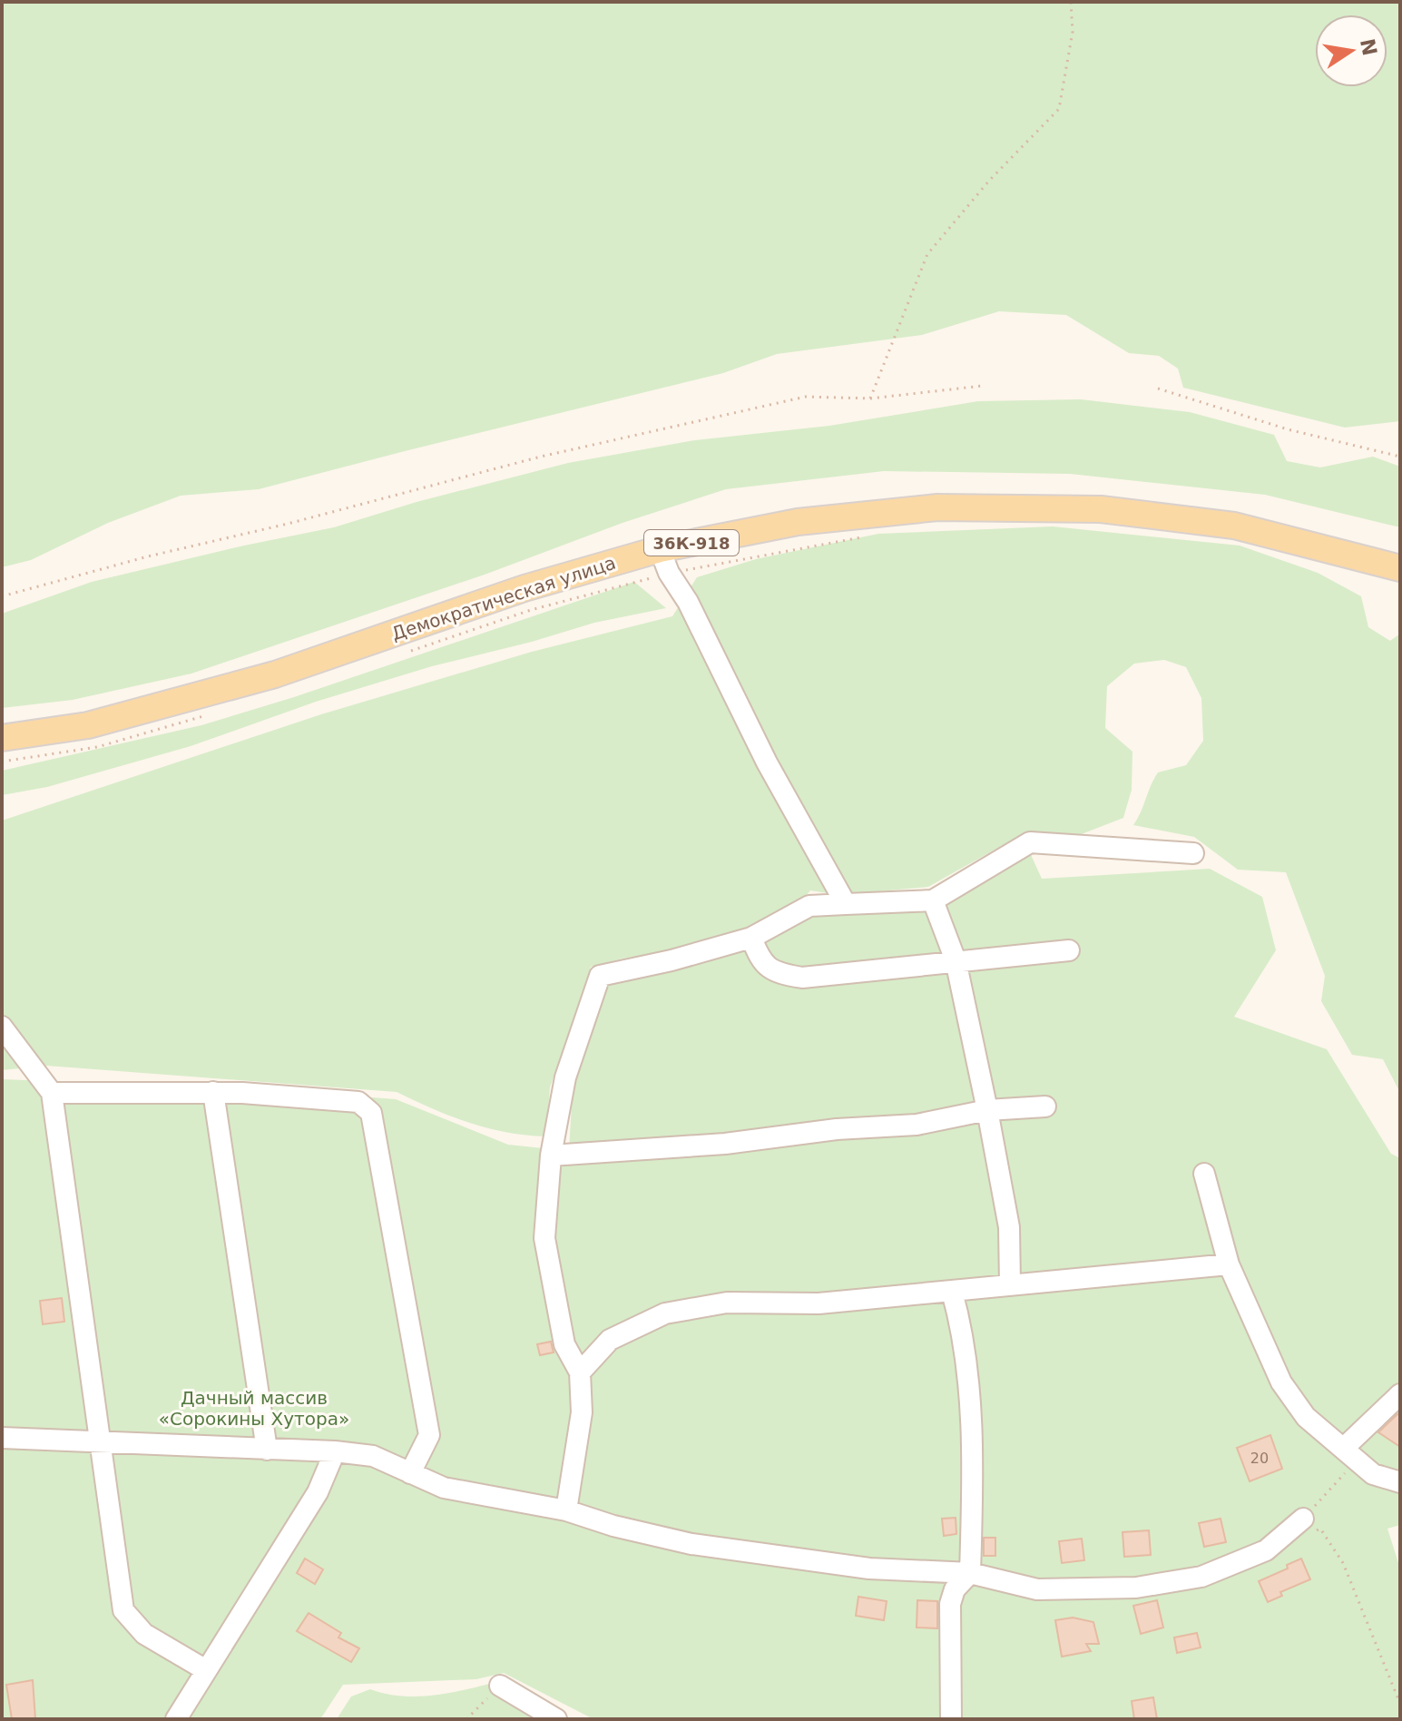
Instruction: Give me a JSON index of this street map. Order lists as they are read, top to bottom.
{
  "streets": {
    "main road": ["36К-918", "Демократическая улица"]
  },
  "parks": ["Дачный массив «Сорокины Хутора»"],
  "house_numbers": ["20"],
  "north": "right"
}
